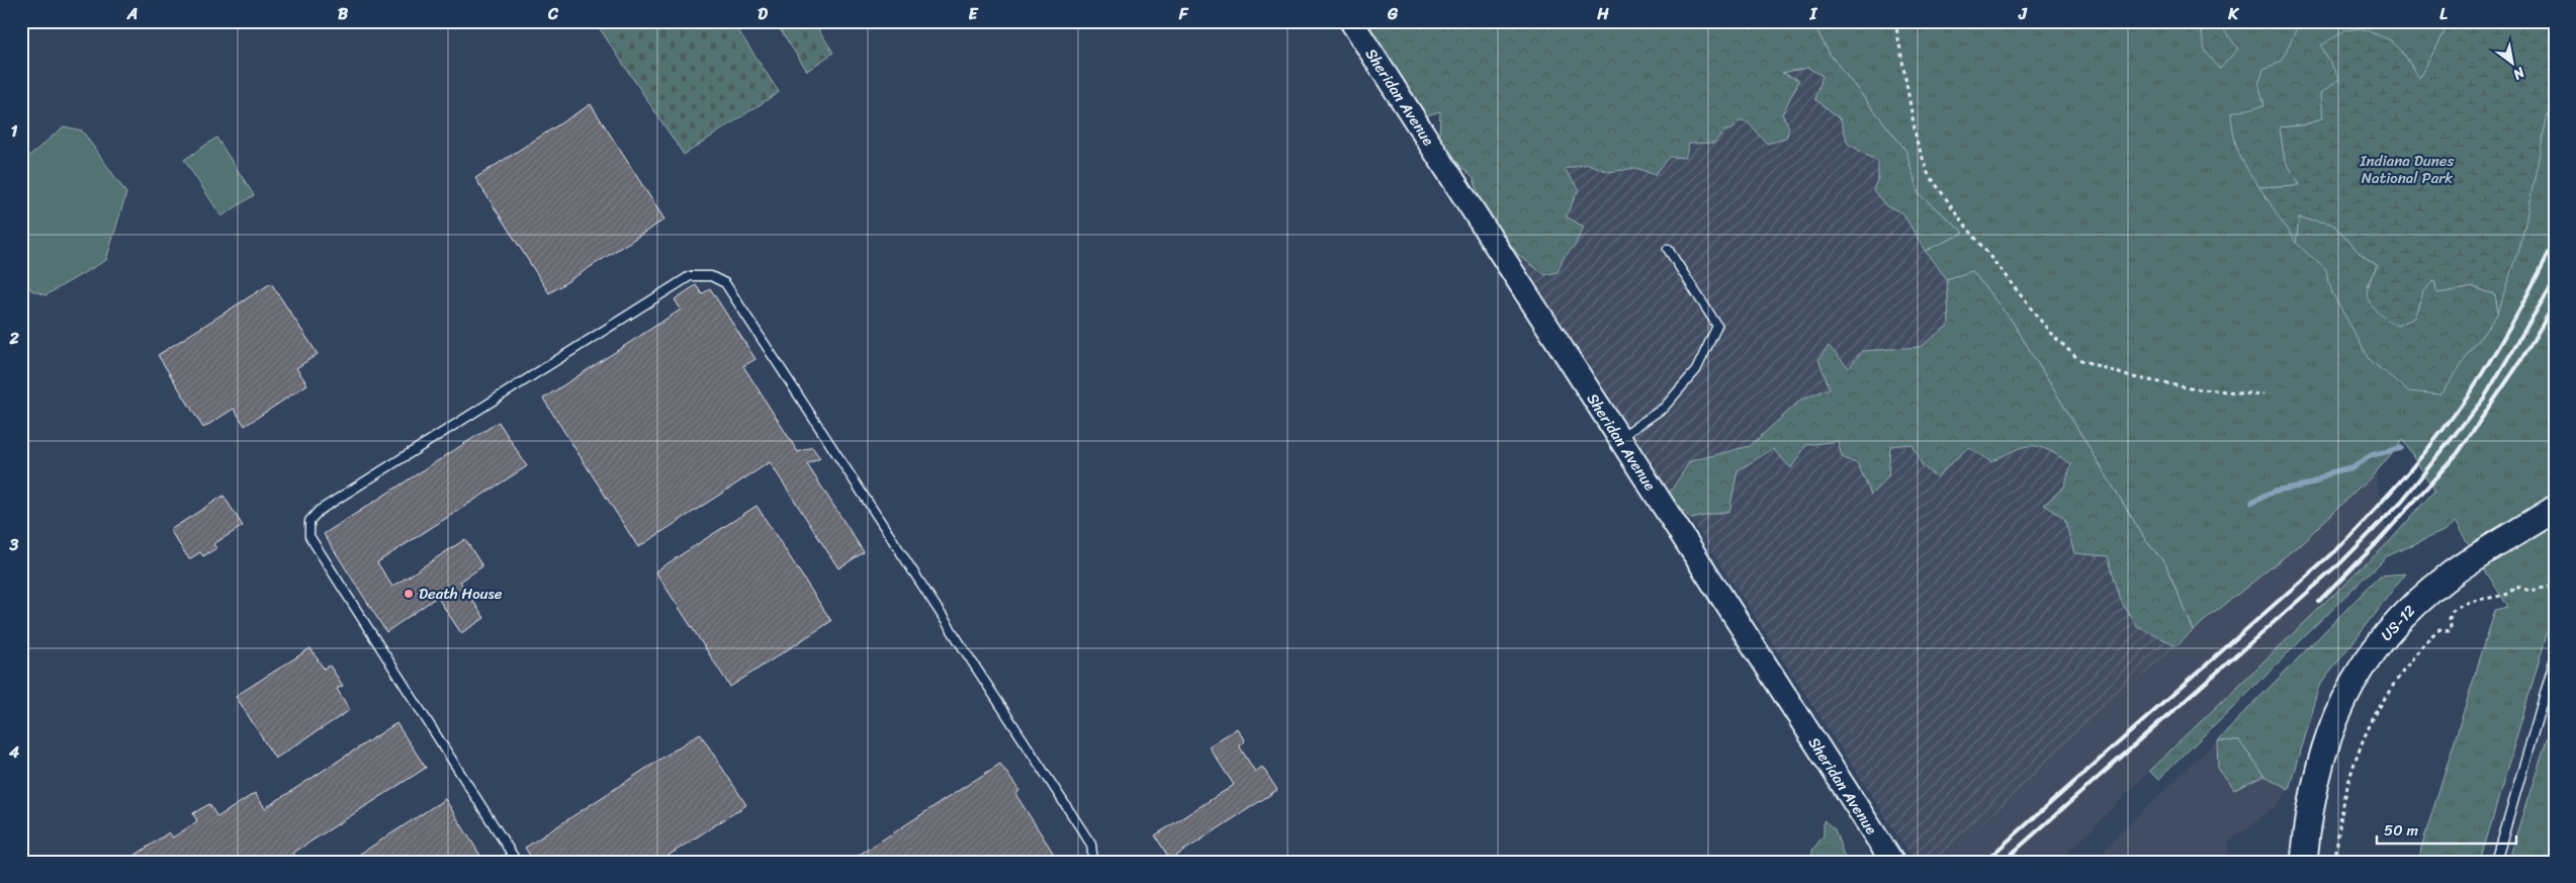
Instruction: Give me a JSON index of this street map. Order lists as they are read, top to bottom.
{
  "streets": {
    "main road": ["US-12"],
    "street": ["Sheridan Avenue"]
  },
  "parks": ["Indiana Dunes National Park"],
  "places": ["Death House"],
  "scale_bar": "50 m",
  "north": "bottom right",
  "grid": {
    "columns": [
      "A",
      "B",
      "C",
      "D",
      "E",
      "F",
      "G",
      "H",
      "I",
      "J",
      "K",
      "L"
    ],
    "rows": [
      "1",
      "2",
      "3",
      "4"
    ]
  }
}
